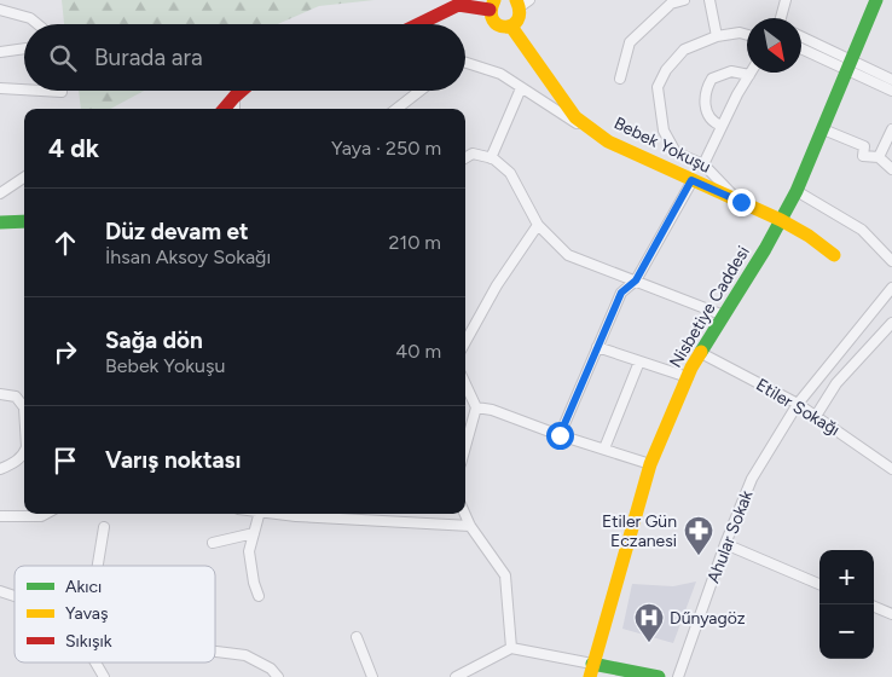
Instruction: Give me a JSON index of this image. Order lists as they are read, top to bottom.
{
  "streets": {
    "main road": ["Bebek Yokuşu", "Nisbetiye Caddesi"],
    "street": ["Etiler Sokağı", "Ahular Sokak"]
  },
  "crossings": [
    ["Bebek Yokuşu", "Nisbetiye Caddesi"],
    ["Nisbetiye Caddesi", "Etiler Sokağı"],
    ["Etiler Sokağı", "Ahular Sokak"]
  ],
  "places": {
    "pharmacy": ["Etiler Gün Eczanesi"],
    "hospital": ["Dűnyagöz"]
  },
  "legend": ["Akıcı", "Yavaş", "Sıkışık"],
  "north": "bottom right",
  "page": {
    "search": "Burada ara",
    "heading": ["4 dk", "Yaya · 250 m"],
    "list": [
      ["Düz devam et", "İhsan Aksoy Sokağı", "210 m"],
      ["Sağa dön", "Bebek Yokuşu", "40 m"],
      "Varış noktası"
    ],
    "map_buttons": ["+", "−"]
  }
}
